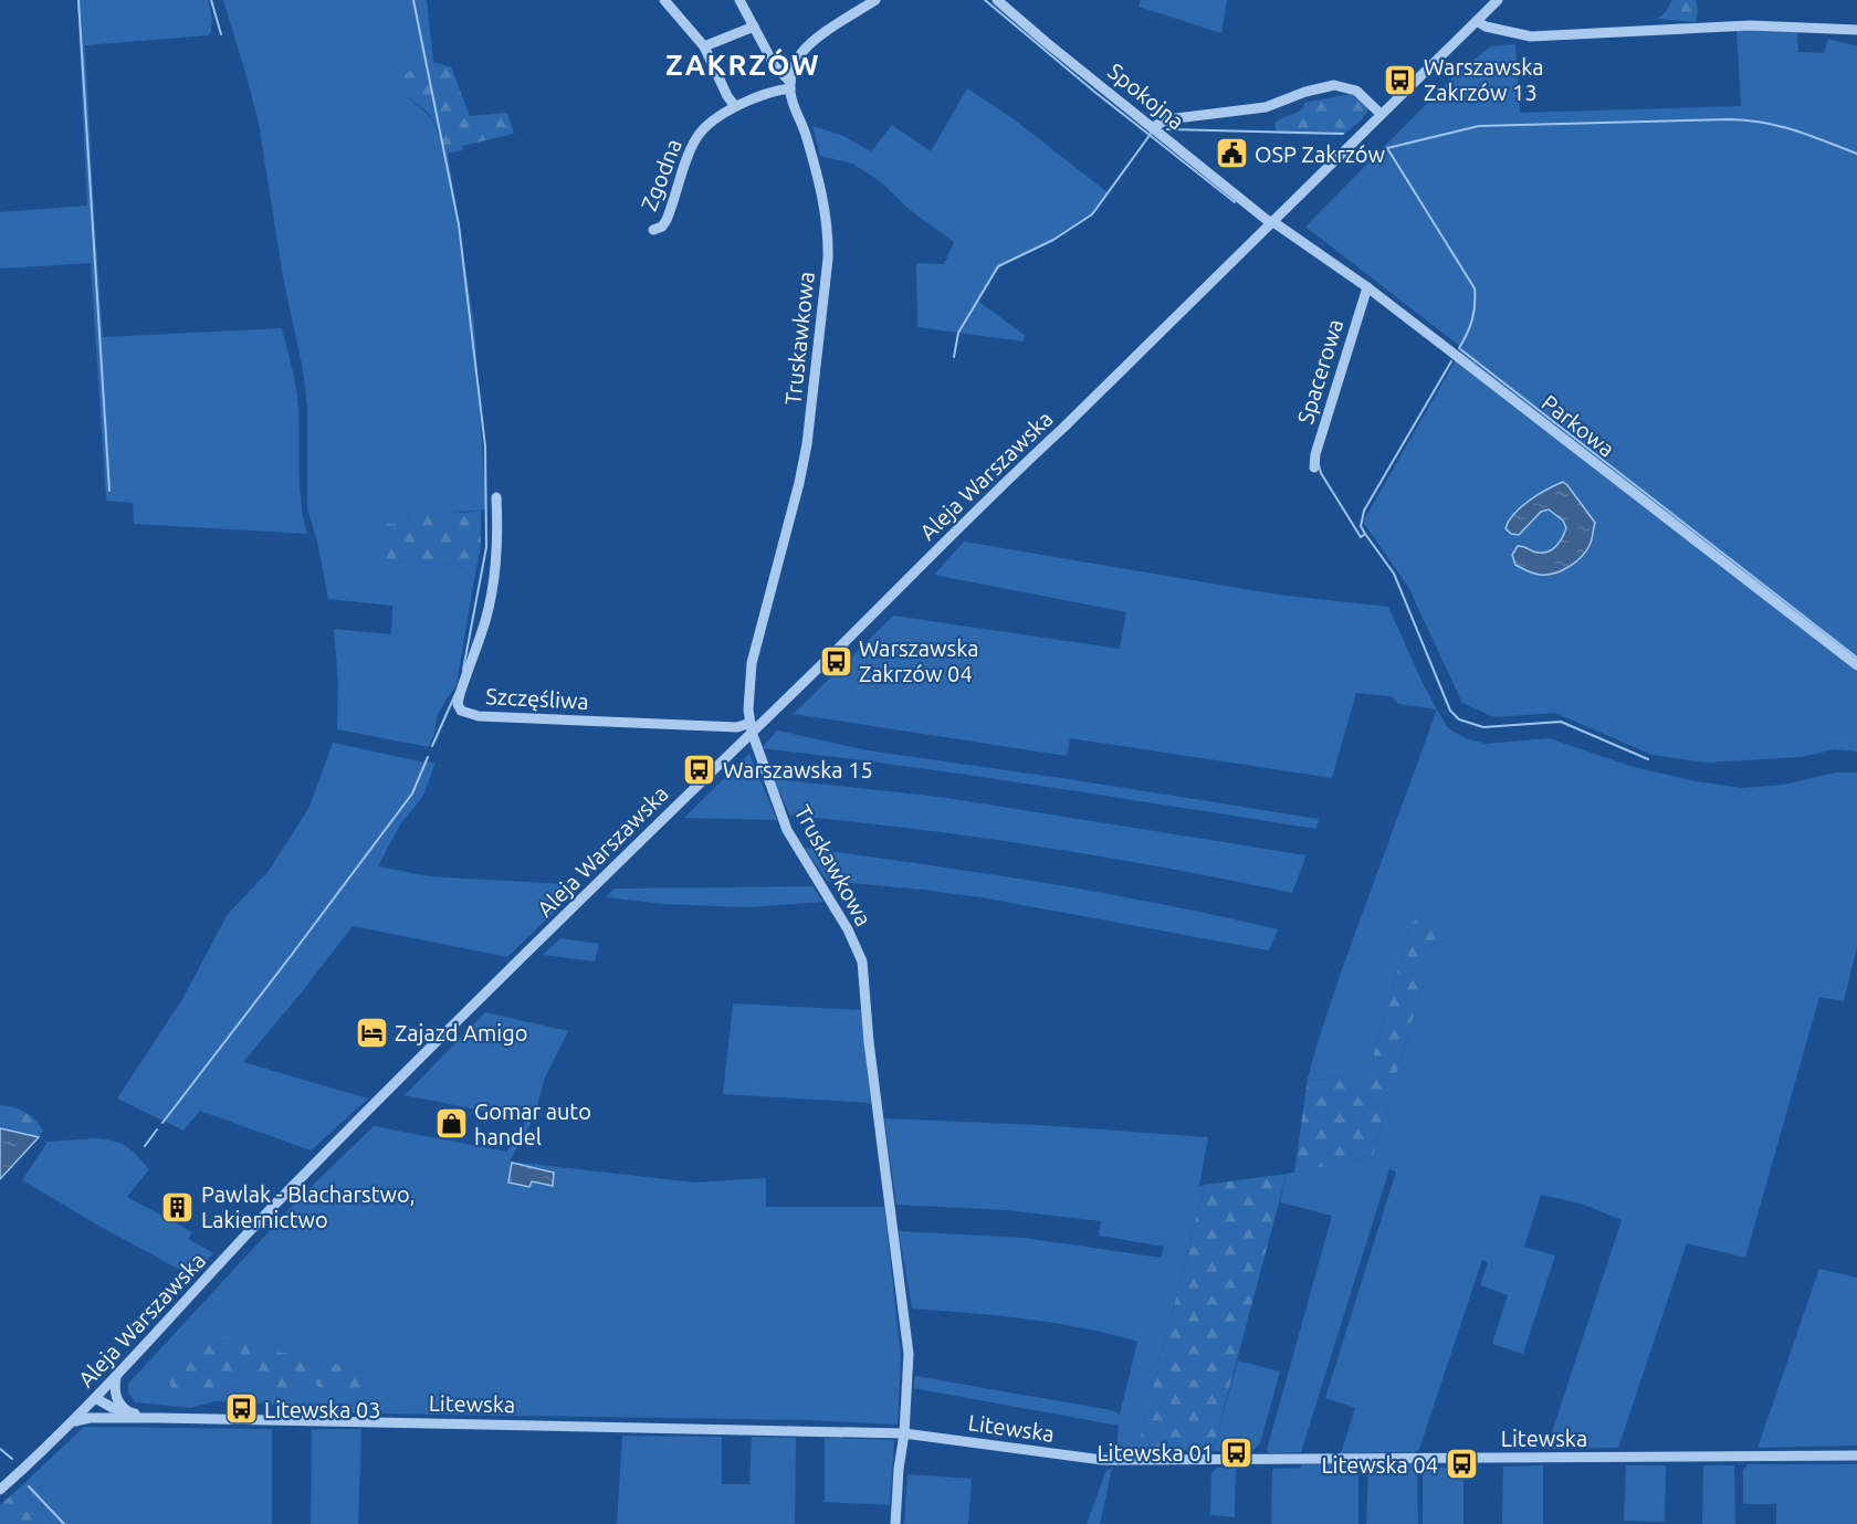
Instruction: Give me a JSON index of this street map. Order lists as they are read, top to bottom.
{
  "streets": {
    "street": [
      "Spokojna",
      "Zgodna",
      "Truskawkowa",
      "Spacerowa",
      "Parkowa",
      "Aleja Warszawska",
      "Szczęśliwa",
      "Litewska"
    ]
  },
  "crossings": [
    ["Spokojna", "Parkowa"],
    ["Spokojna", "Aleja Warszawska"],
    ["Zgodna", "Truskawkowa"],
    ["Truskawkowa", "Aleja Warszawska"],
    ["Truskawkowa", "Szczęśliwa"],
    ["Truskawkowa", "Litewska"],
    ["Spacerowa", "Parkowa"],
    ["Parkowa", "Aleja Warszawska"],
    ["Aleja Warszawska", "Szczęśliwa"]
  ],
  "districts": ["ZAKRZÓW"],
  "places": {
    "bus stop": [
      "Warszawska Zakrzów 13",
      "Warszawska Zakrzów 04",
      "Warszawska 15",
      "Litewska 03",
      "Litewska 01",
      "Litewska 04"
    ],
    "public building": ["OSP Zakrzów"],
    "hotel": ["Zajazd Amigo"],
    "shop": ["Gomar auto handel"],
    "building": ["Pawlak - Blacharstwo, Lakiernictwo"]
  }
}
